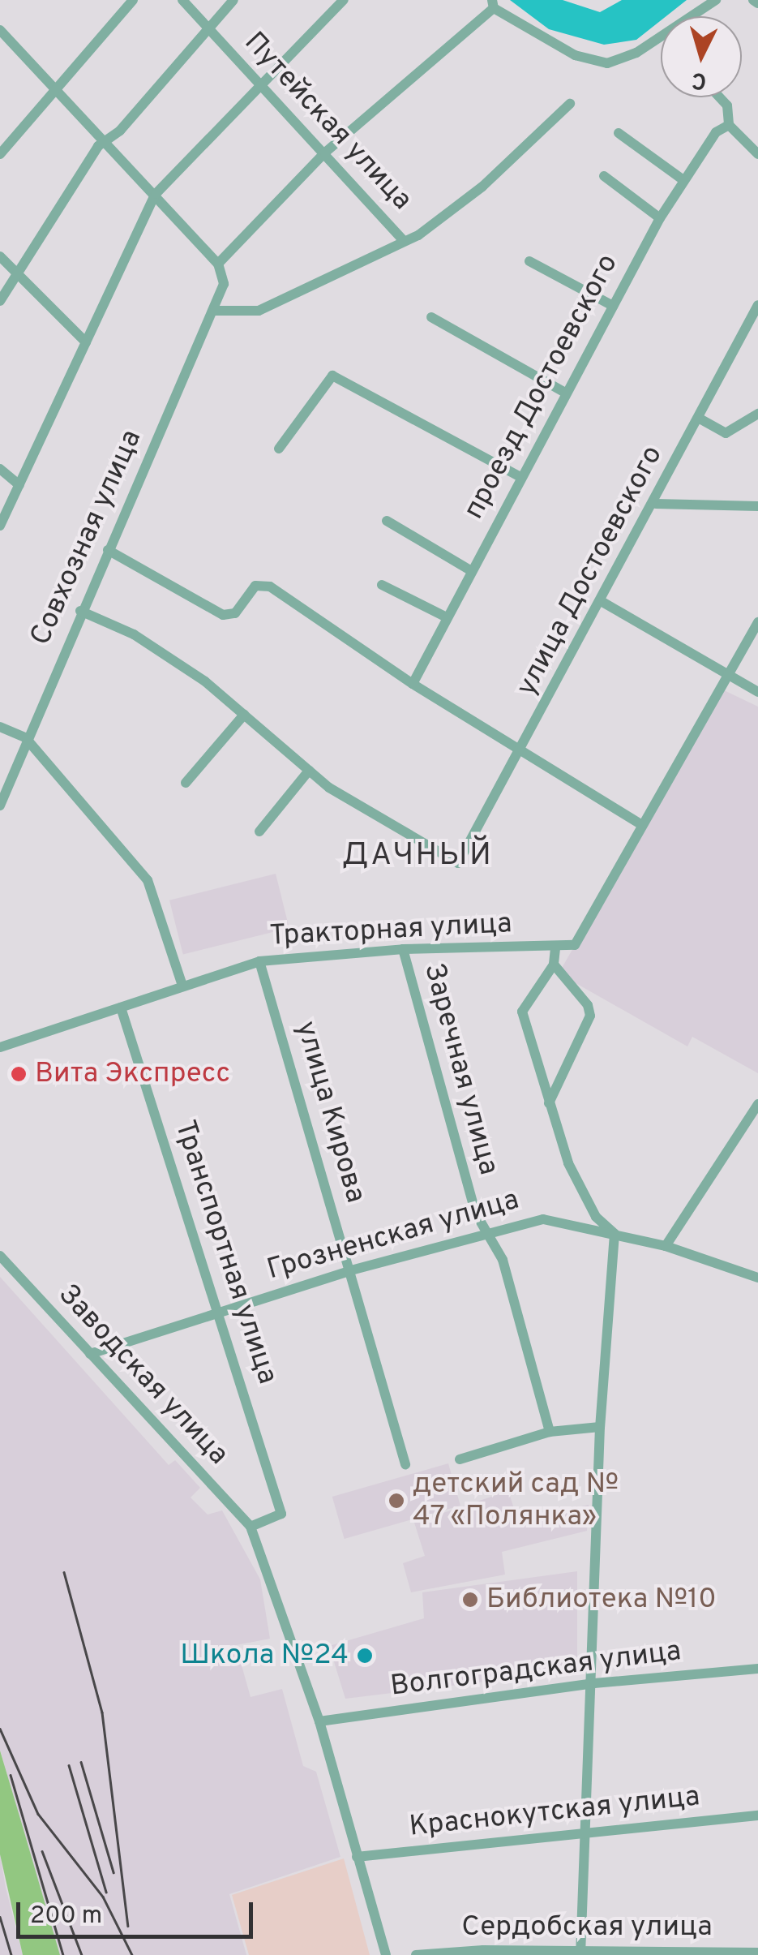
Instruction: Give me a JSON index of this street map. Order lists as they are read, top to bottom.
{
  "streets": {
    "street": [
      "Путейская улица",
      "проезд Достоевского",
      "Совхозная улица",
      "улица Достоевского",
      "Тракторная улица",
      "Заречная улица",
      "улица Кирова",
      "Грозненская улица",
      "Транспортная улица",
      "Заводская улица",
      "Волгоградская улица",
      "Краснокутская улица",
      "Сердобская улица"
    ]
  },
  "crossings": [
    ["Тракторная улица", "Заречная улица"],
    ["Тракторная улица", "улица Кирова"],
    ["Тракторная улица", "Транспортная улица"],
    ["Заречная улица", "Грозненская улица"],
    ["улица Кирова", "Грозненская улица"],
    ["Грозненская улица", "Транспортная улица"],
    ["Грозненская улица", "Заводская улица"],
    ["Транспортная улица", "Заводская улица"]
  ],
  "districts": ["ДАЧНЫЙ"],
  "places": [
    "Вита Экспресс",
    "детский сад № 47 «Полянка»",
    "Библиотека №10",
    "Школа №24"
  ],
  "scale_bar": "200 m",
  "north": "bottom"
}
